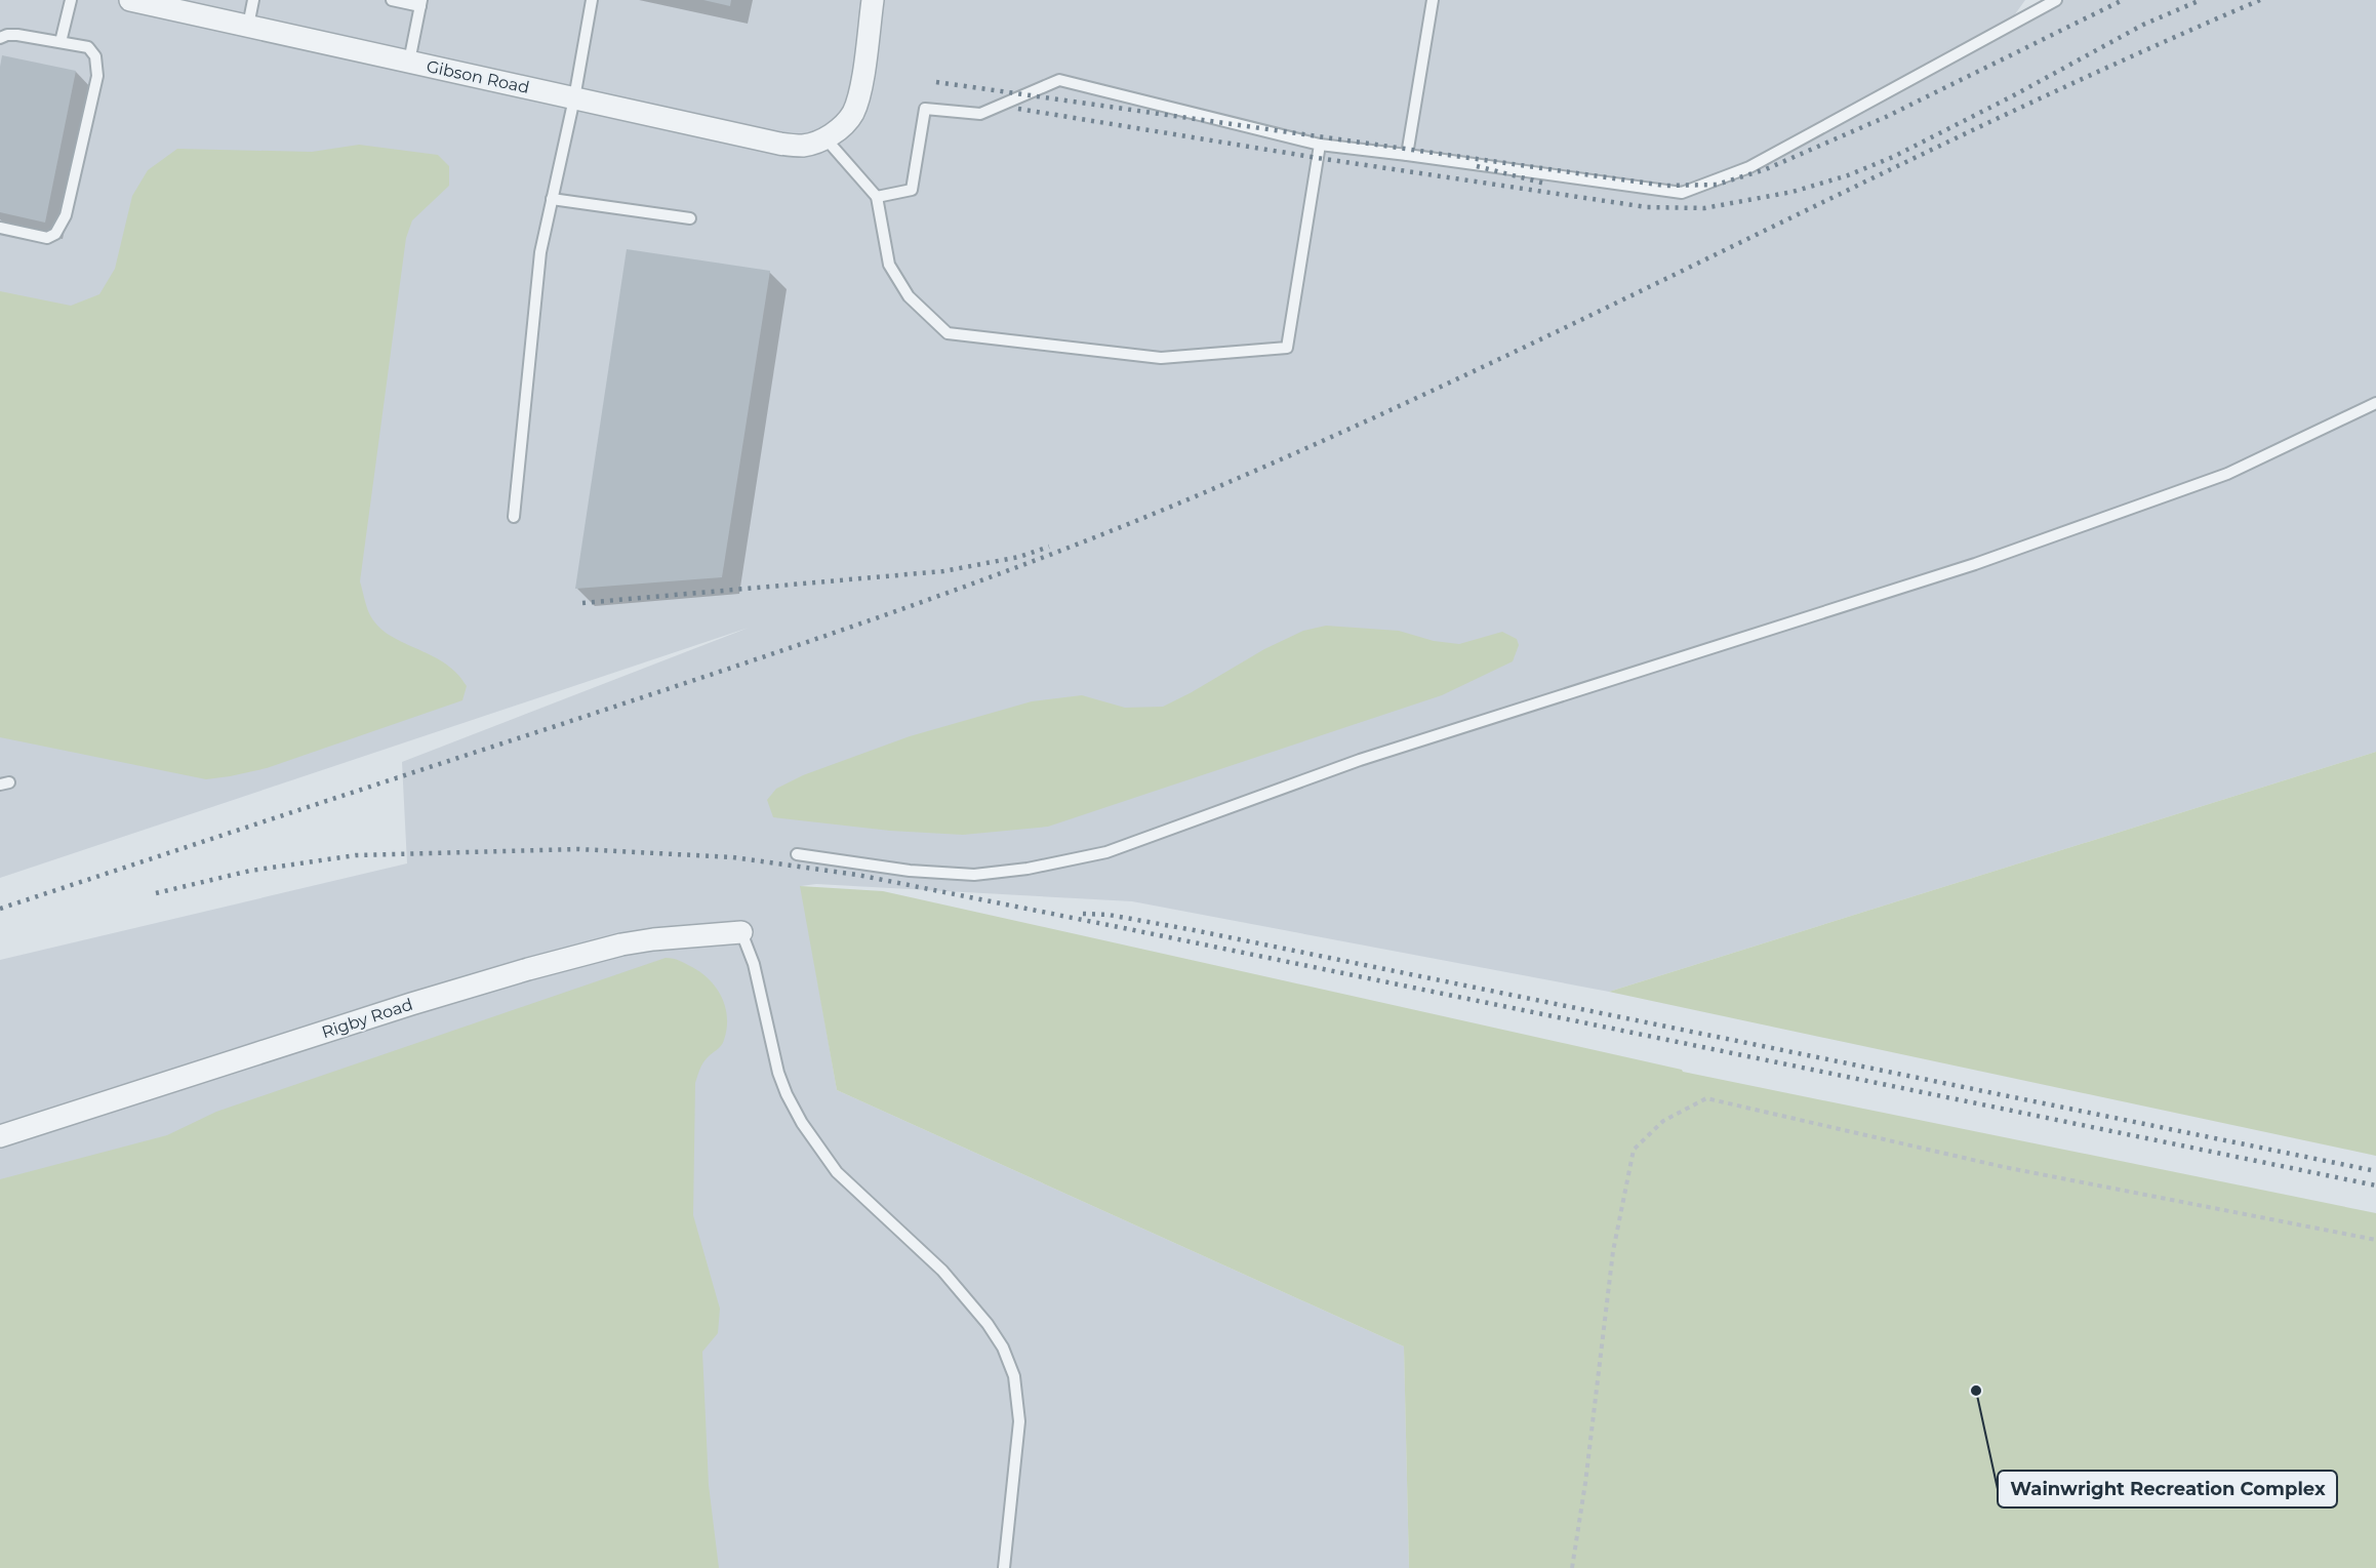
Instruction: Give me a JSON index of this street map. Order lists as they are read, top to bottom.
{
  "streets": {
    "street": ["Gibson Road", "Rigby Road"]
  },
  "places": ["Wainwright Recreation Complex"]
}
